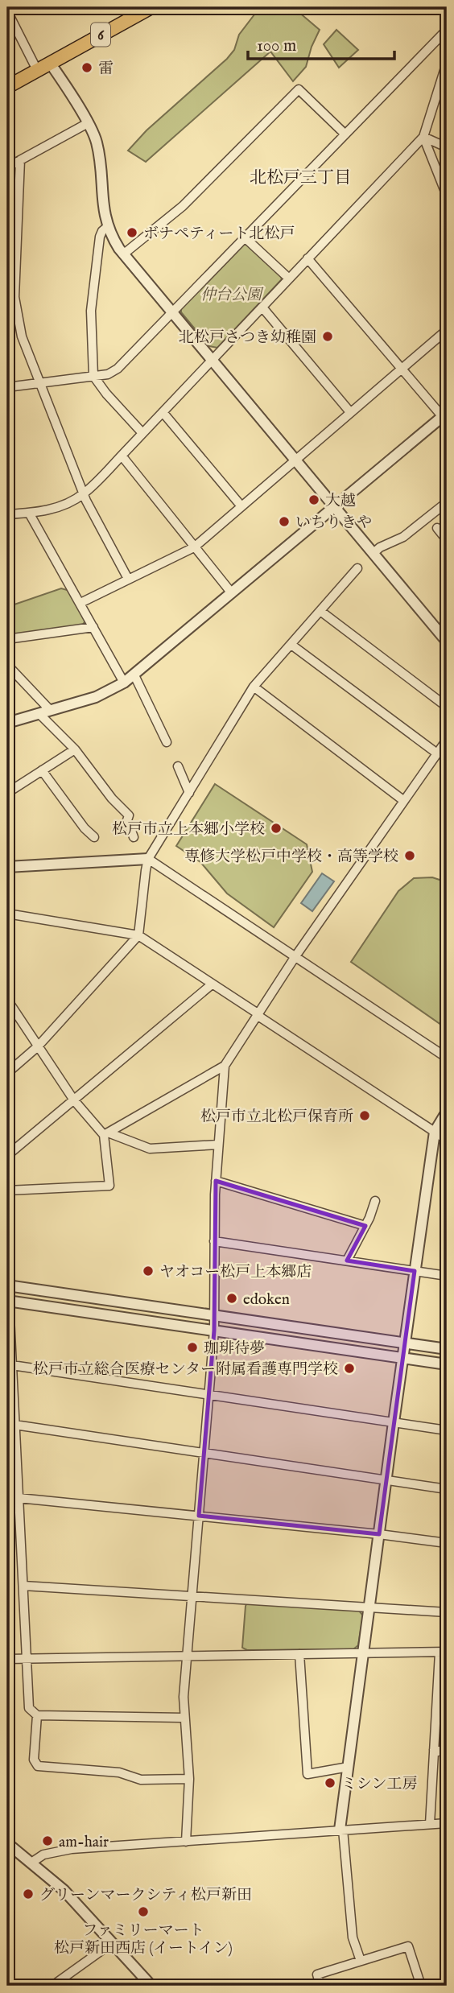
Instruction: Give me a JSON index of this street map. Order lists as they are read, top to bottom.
{
  "streets": {
    "highway": ["6"]
  },
  "districts": ["北松戸三丁目"],
  "parks": ["仲台公園"],
  "places": [
    "雷",
    "ボナペティート北松戸",
    "北松戸さつき幼稚園",
    "大越",
    "いちりきや",
    "松戸市立上本郷小学校",
    "専修大学松戸中学校・高等学校",
    "松戸市立北松戸保育所",
    "ヤオコー松戸上本郷店",
    "edoken",
    "珈琲待夢",
    "松戸市立総合医療センター附属看護専門学校",
    "ミシン工房",
    "am-hair",
    "グリーンマークシティ松戸新田",
    "ファミリーマート 松戸新田西店 (イートイン)"
  ],
  "scale_bar": "100 m"
}
